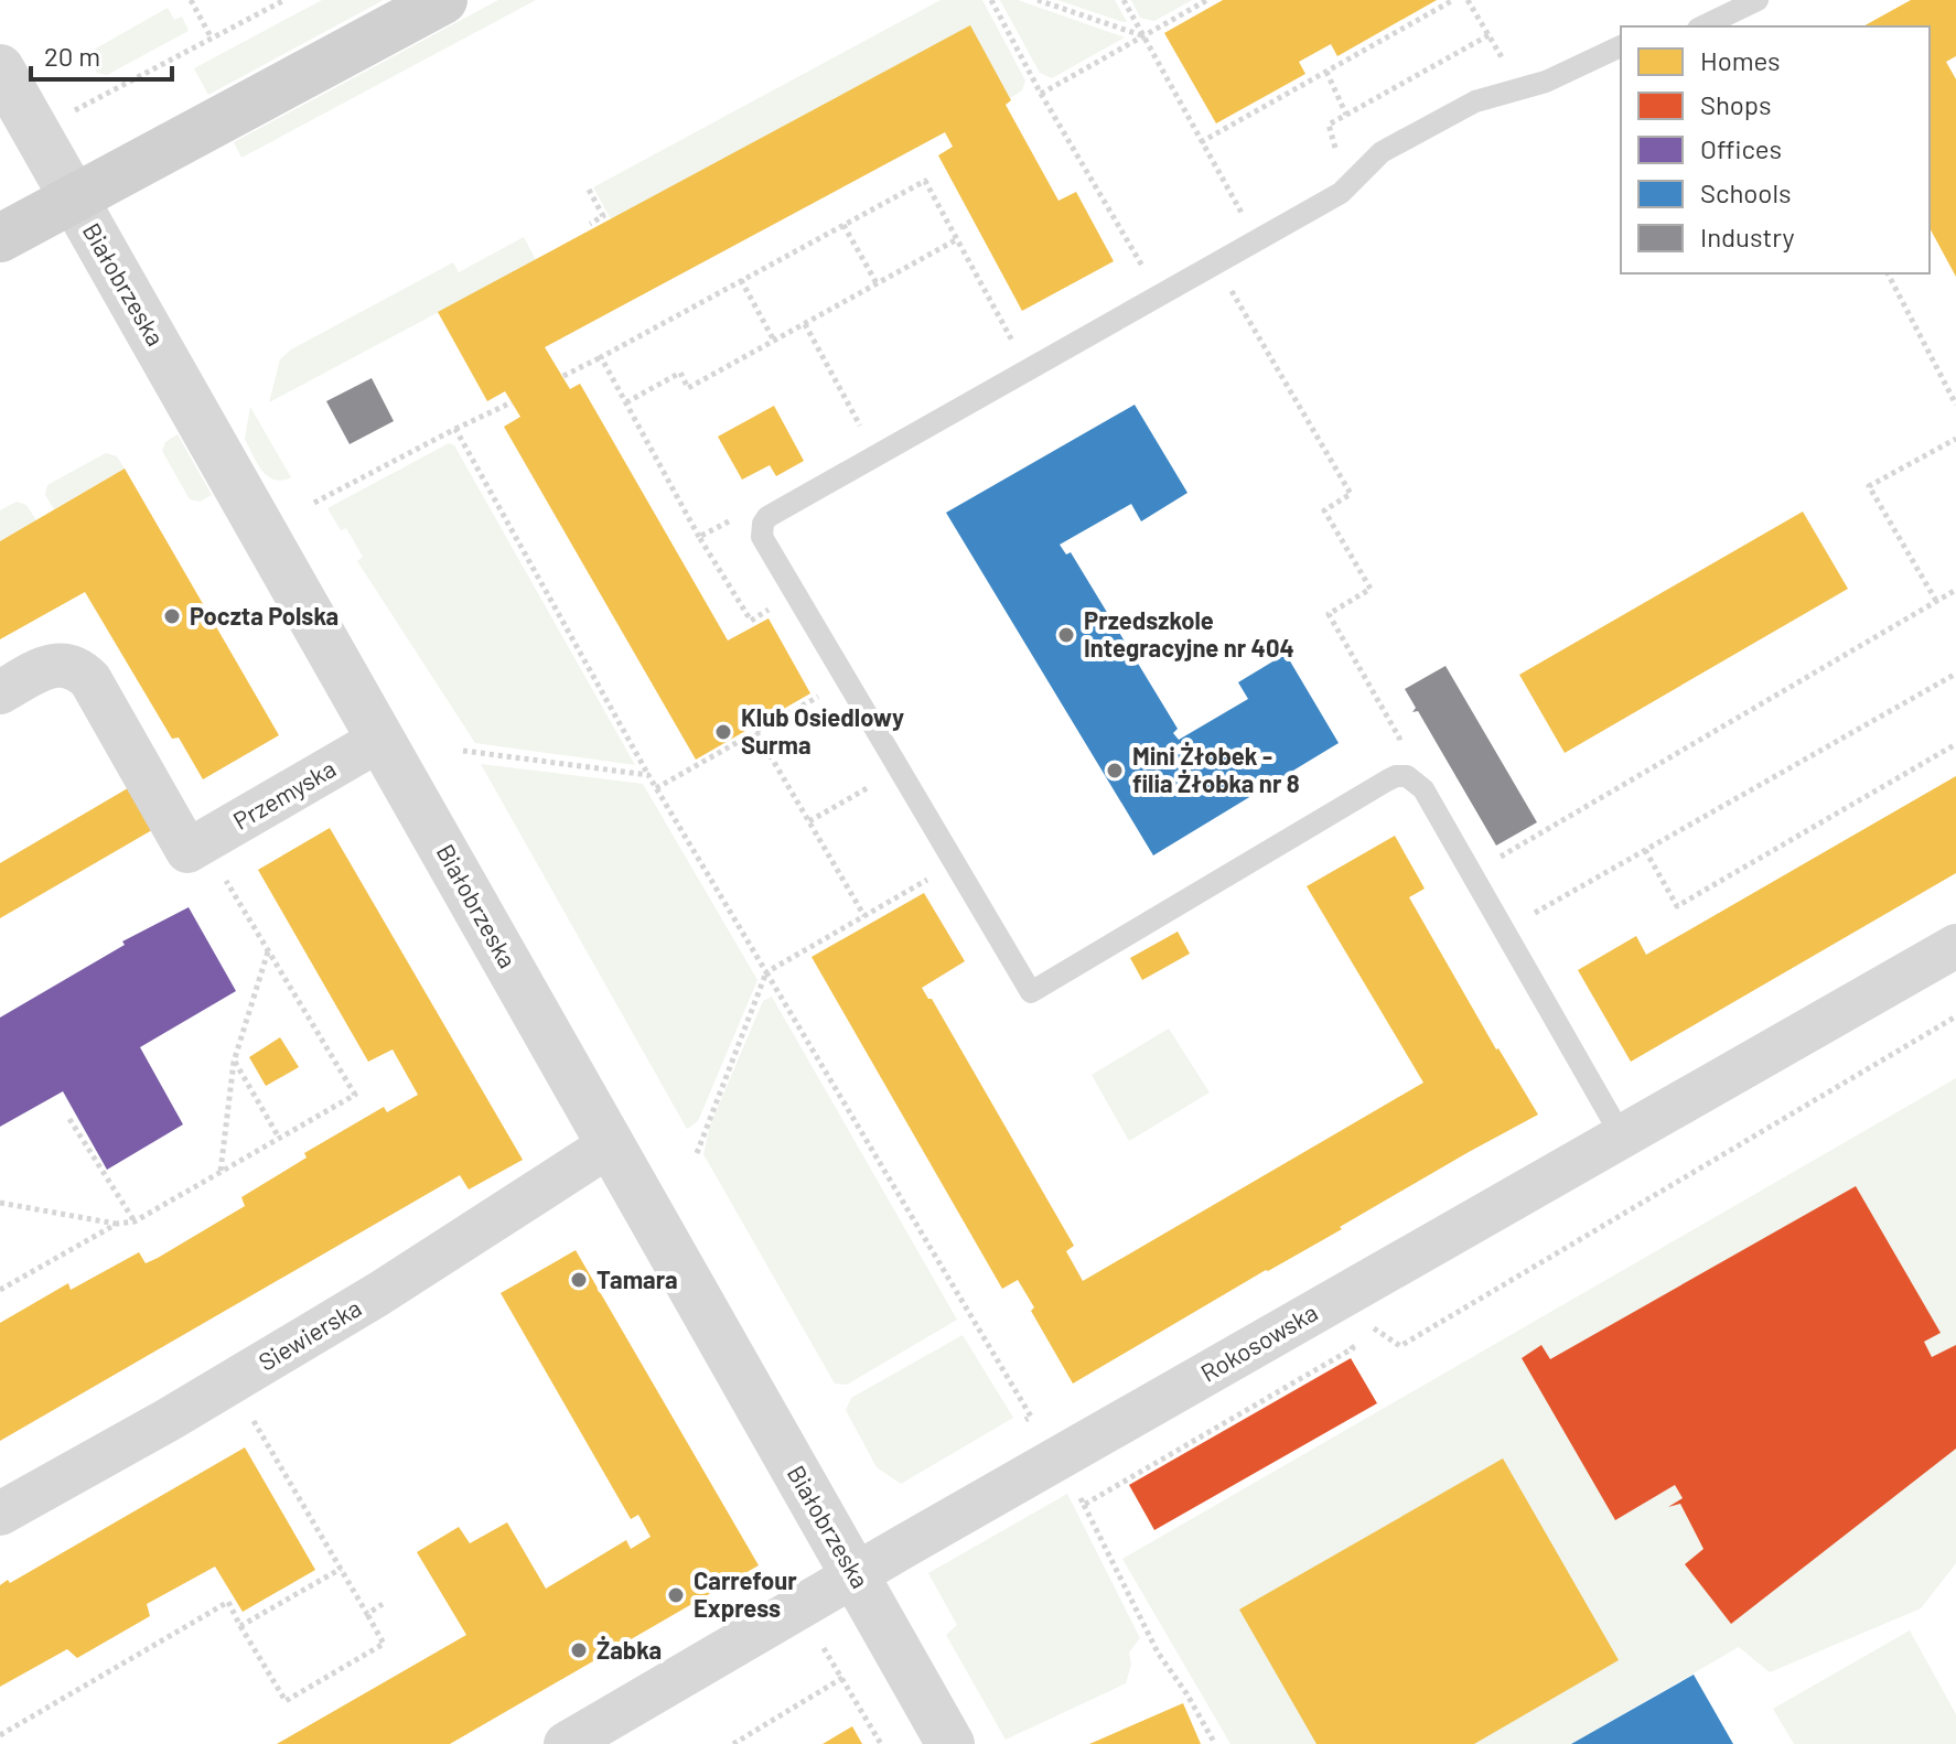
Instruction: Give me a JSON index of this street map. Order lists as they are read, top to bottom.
{
  "streets": {
    "street": [
      "Białobrzeska",
      "Przemyska",
      "Siewierska",
      "Rokosowska"
    ]
  },
  "crossings": [
    ["Białobrzeska", "Przemyska"],
    ["Białobrzeska", "Siewierska"],
    ["Białobrzeska", "Rokosowska"]
  ],
  "places": [
    "Poczta Polska",
    "Przedszkole Integracyjne nr 404",
    "Klub Osiedlowy Surma",
    "Mini Żłobek - filia Żłobka nr 8",
    "Tamara",
    "Carrefour Express",
    "Żabka"
  ],
  "legend": [
    "Homes",
    "Shops",
    "Offices",
    "Schools",
    "Industry"
  ],
  "scale_bar": "20 m"
}
